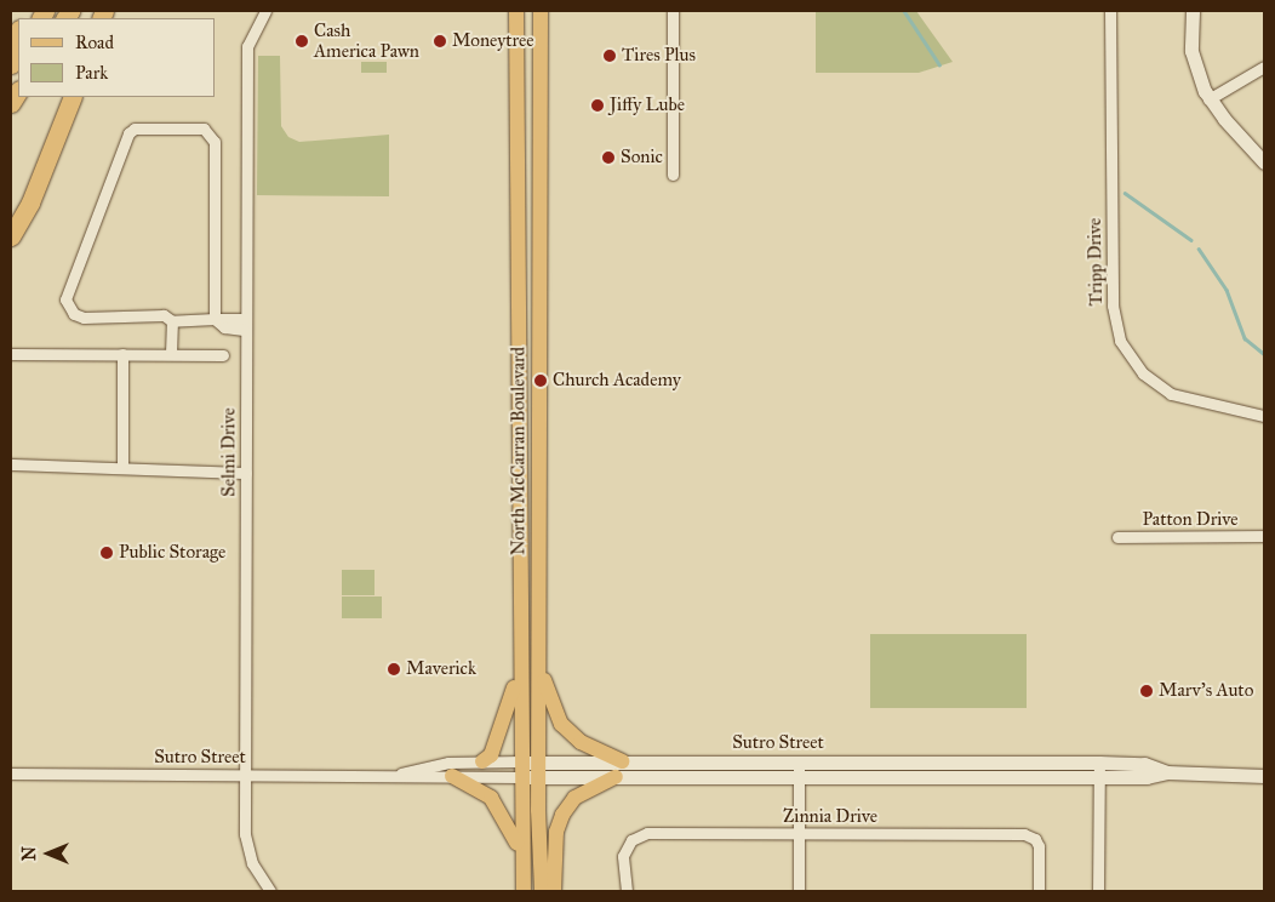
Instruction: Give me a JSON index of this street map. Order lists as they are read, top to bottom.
{
  "streets": {
    "main road": ["North McCarran Boulevard", "Sutro Street"],
    "street": [
      "Tripp Drive",
      "Selmi Drive",
      "Patton Drive",
      "Zinnia Drive"
    ]
  },
  "crossings": [
    ["North McCarran Boulevard", "Sutro Street"],
    ["Selmi Drive", "Sutro Street"]
  ],
  "places": [
    "Cash America Pawn",
    "Moneytree",
    "Tires Plus",
    "Jiffy Lube",
    "Sonic",
    "Church Academy",
    "Public Storage",
    "Maverick",
    "Marv's Auto"
  ],
  "legend": ["Road", "Park"],
  "north": "left"
}
